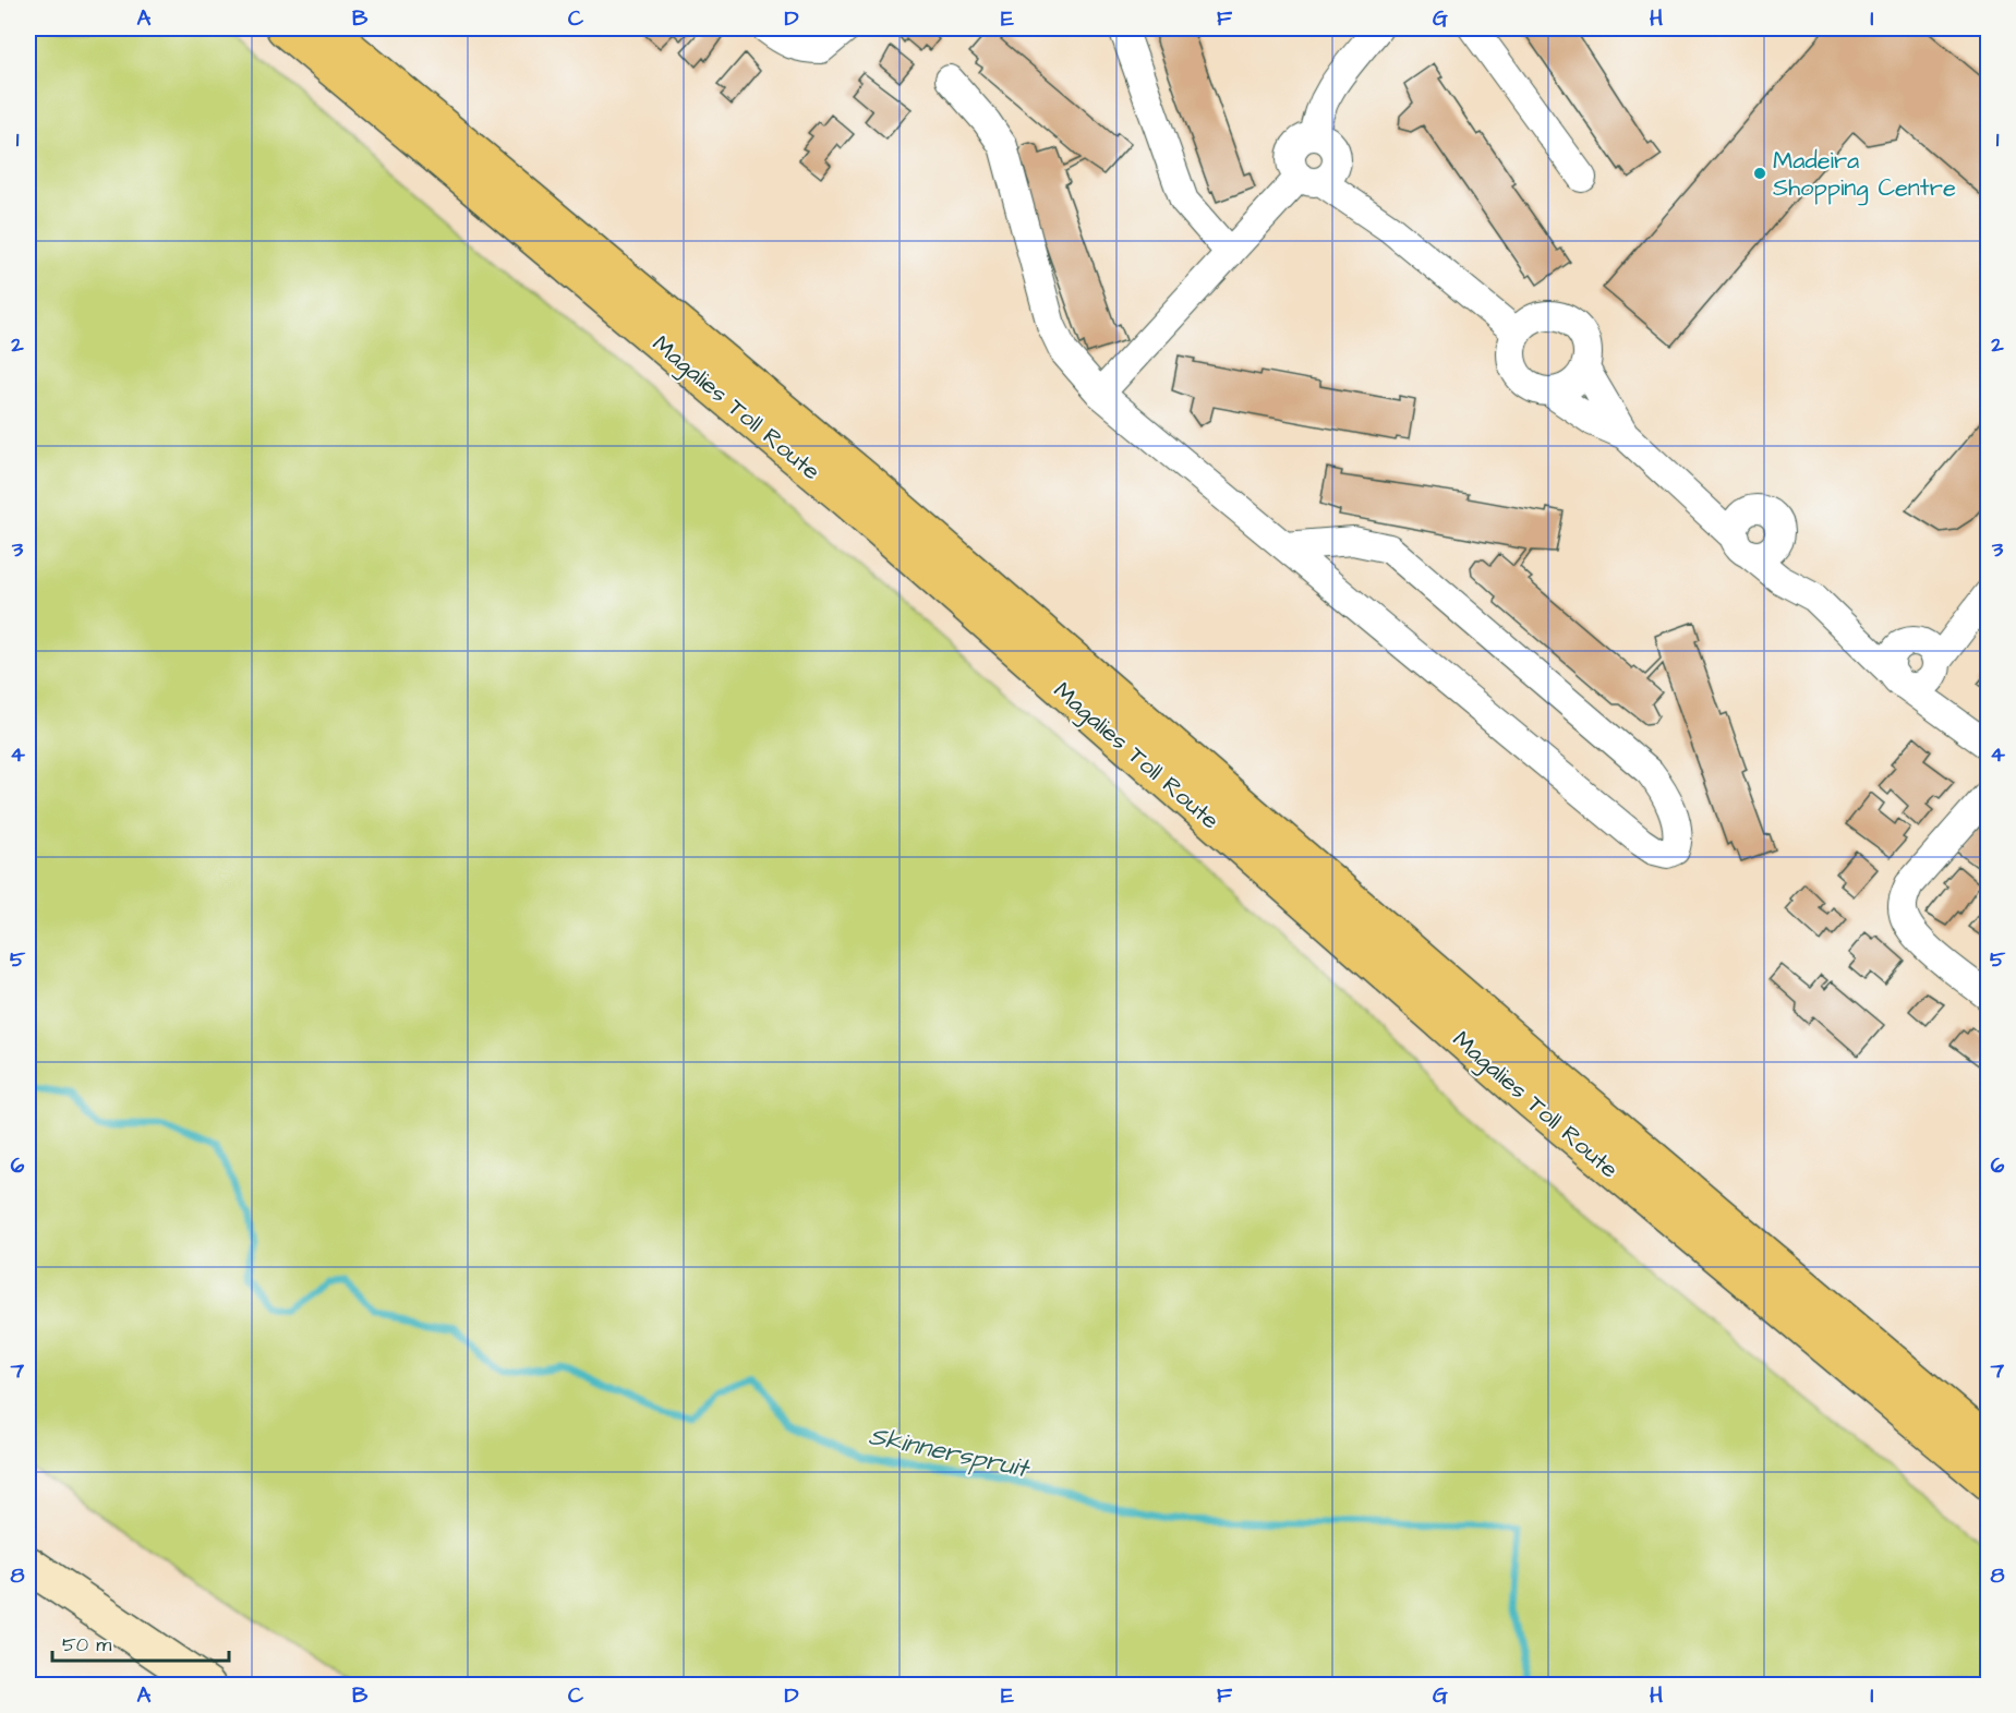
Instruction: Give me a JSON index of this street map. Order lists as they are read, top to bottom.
{
  "streets": {
    "highway": ["Magalies Toll Route"]
  },
  "water": ["Skinnerspruit"],
  "places": ["Madeira Shopping Centre"],
  "scale_bar": "50 m",
  "grid": {
    "columns": [
      "A",
      "B",
      "C",
      "D",
      "E",
      "F",
      "G",
      "H",
      "I"
    ],
    "rows": [
      "1",
      "2",
      "3",
      "4",
      "5",
      "6",
      "7",
      "8"
    ]
  }
}
